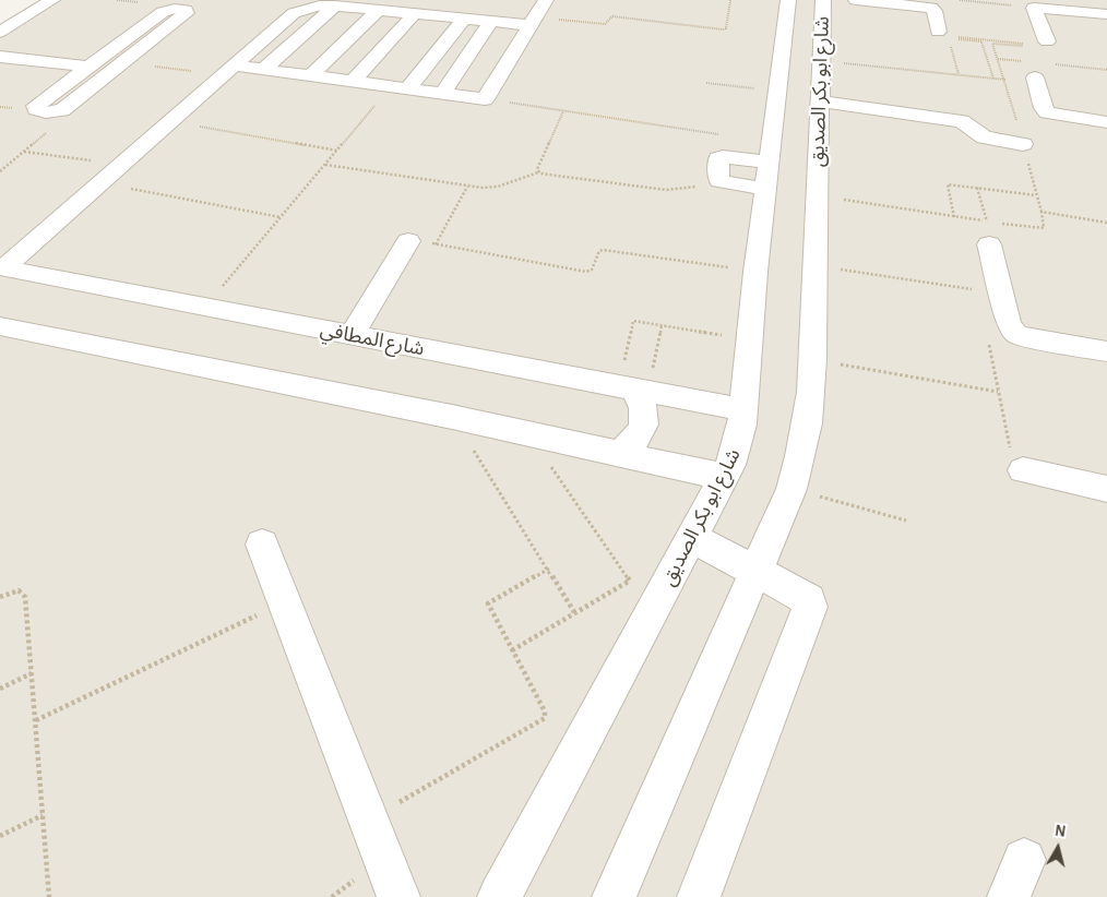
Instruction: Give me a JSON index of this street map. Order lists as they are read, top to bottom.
{
  "streets": {
    "street": ["شارع ابو بكر الصديق", "شارع المطافي"]
  },
  "crossings": [
    ["شارع ابو بكر الصديق", "شارع المطافي"]
  ],
  "north": "top"
}
